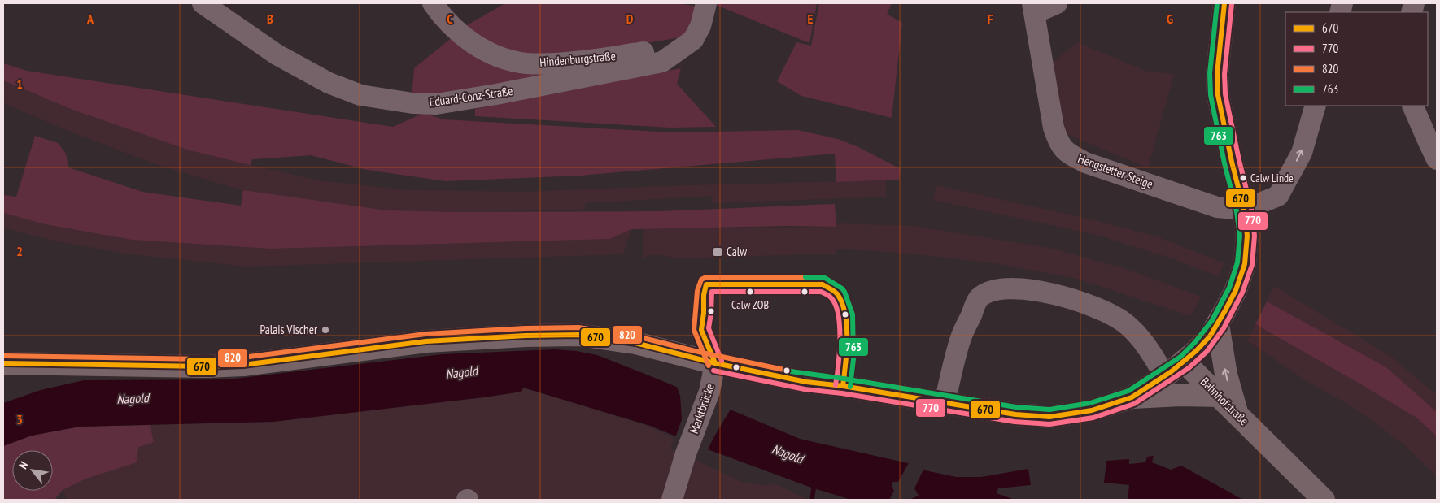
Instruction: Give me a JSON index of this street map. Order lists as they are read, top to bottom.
{
  "streets": {
    "main road": ["Bahnhofstraße"],
    "street": [
      "Hindenburgstraße",
      "Eduard-Conz-Straße",
      "Hengstetter Steige",
      "Marktbrücke"
    ]
  },
  "crossings": [
    ["Hindenburgstraße", "Eduard-Conz-Straße"]
  ],
  "water": ["Nagold"],
  "places": {
    "other": ["Calw Linde", "Calw ZOB", "Palais Vischer"],
    "transit": ["Calw"]
  },
  "lines": [
    "transit line 670",
    "transit line 763",
    "transit line 770",
    "transit line 820"
  ],
  "legend": [
    "670",
    "770",
    "820",
    "763"
  ],
  "north": "top left",
  "grid": {
    "columns": [
      "A",
      "B",
      "C",
      "D",
      "E",
      "F",
      "G"
    ],
    "rows": ["1", "2", "3"]
  }
}
